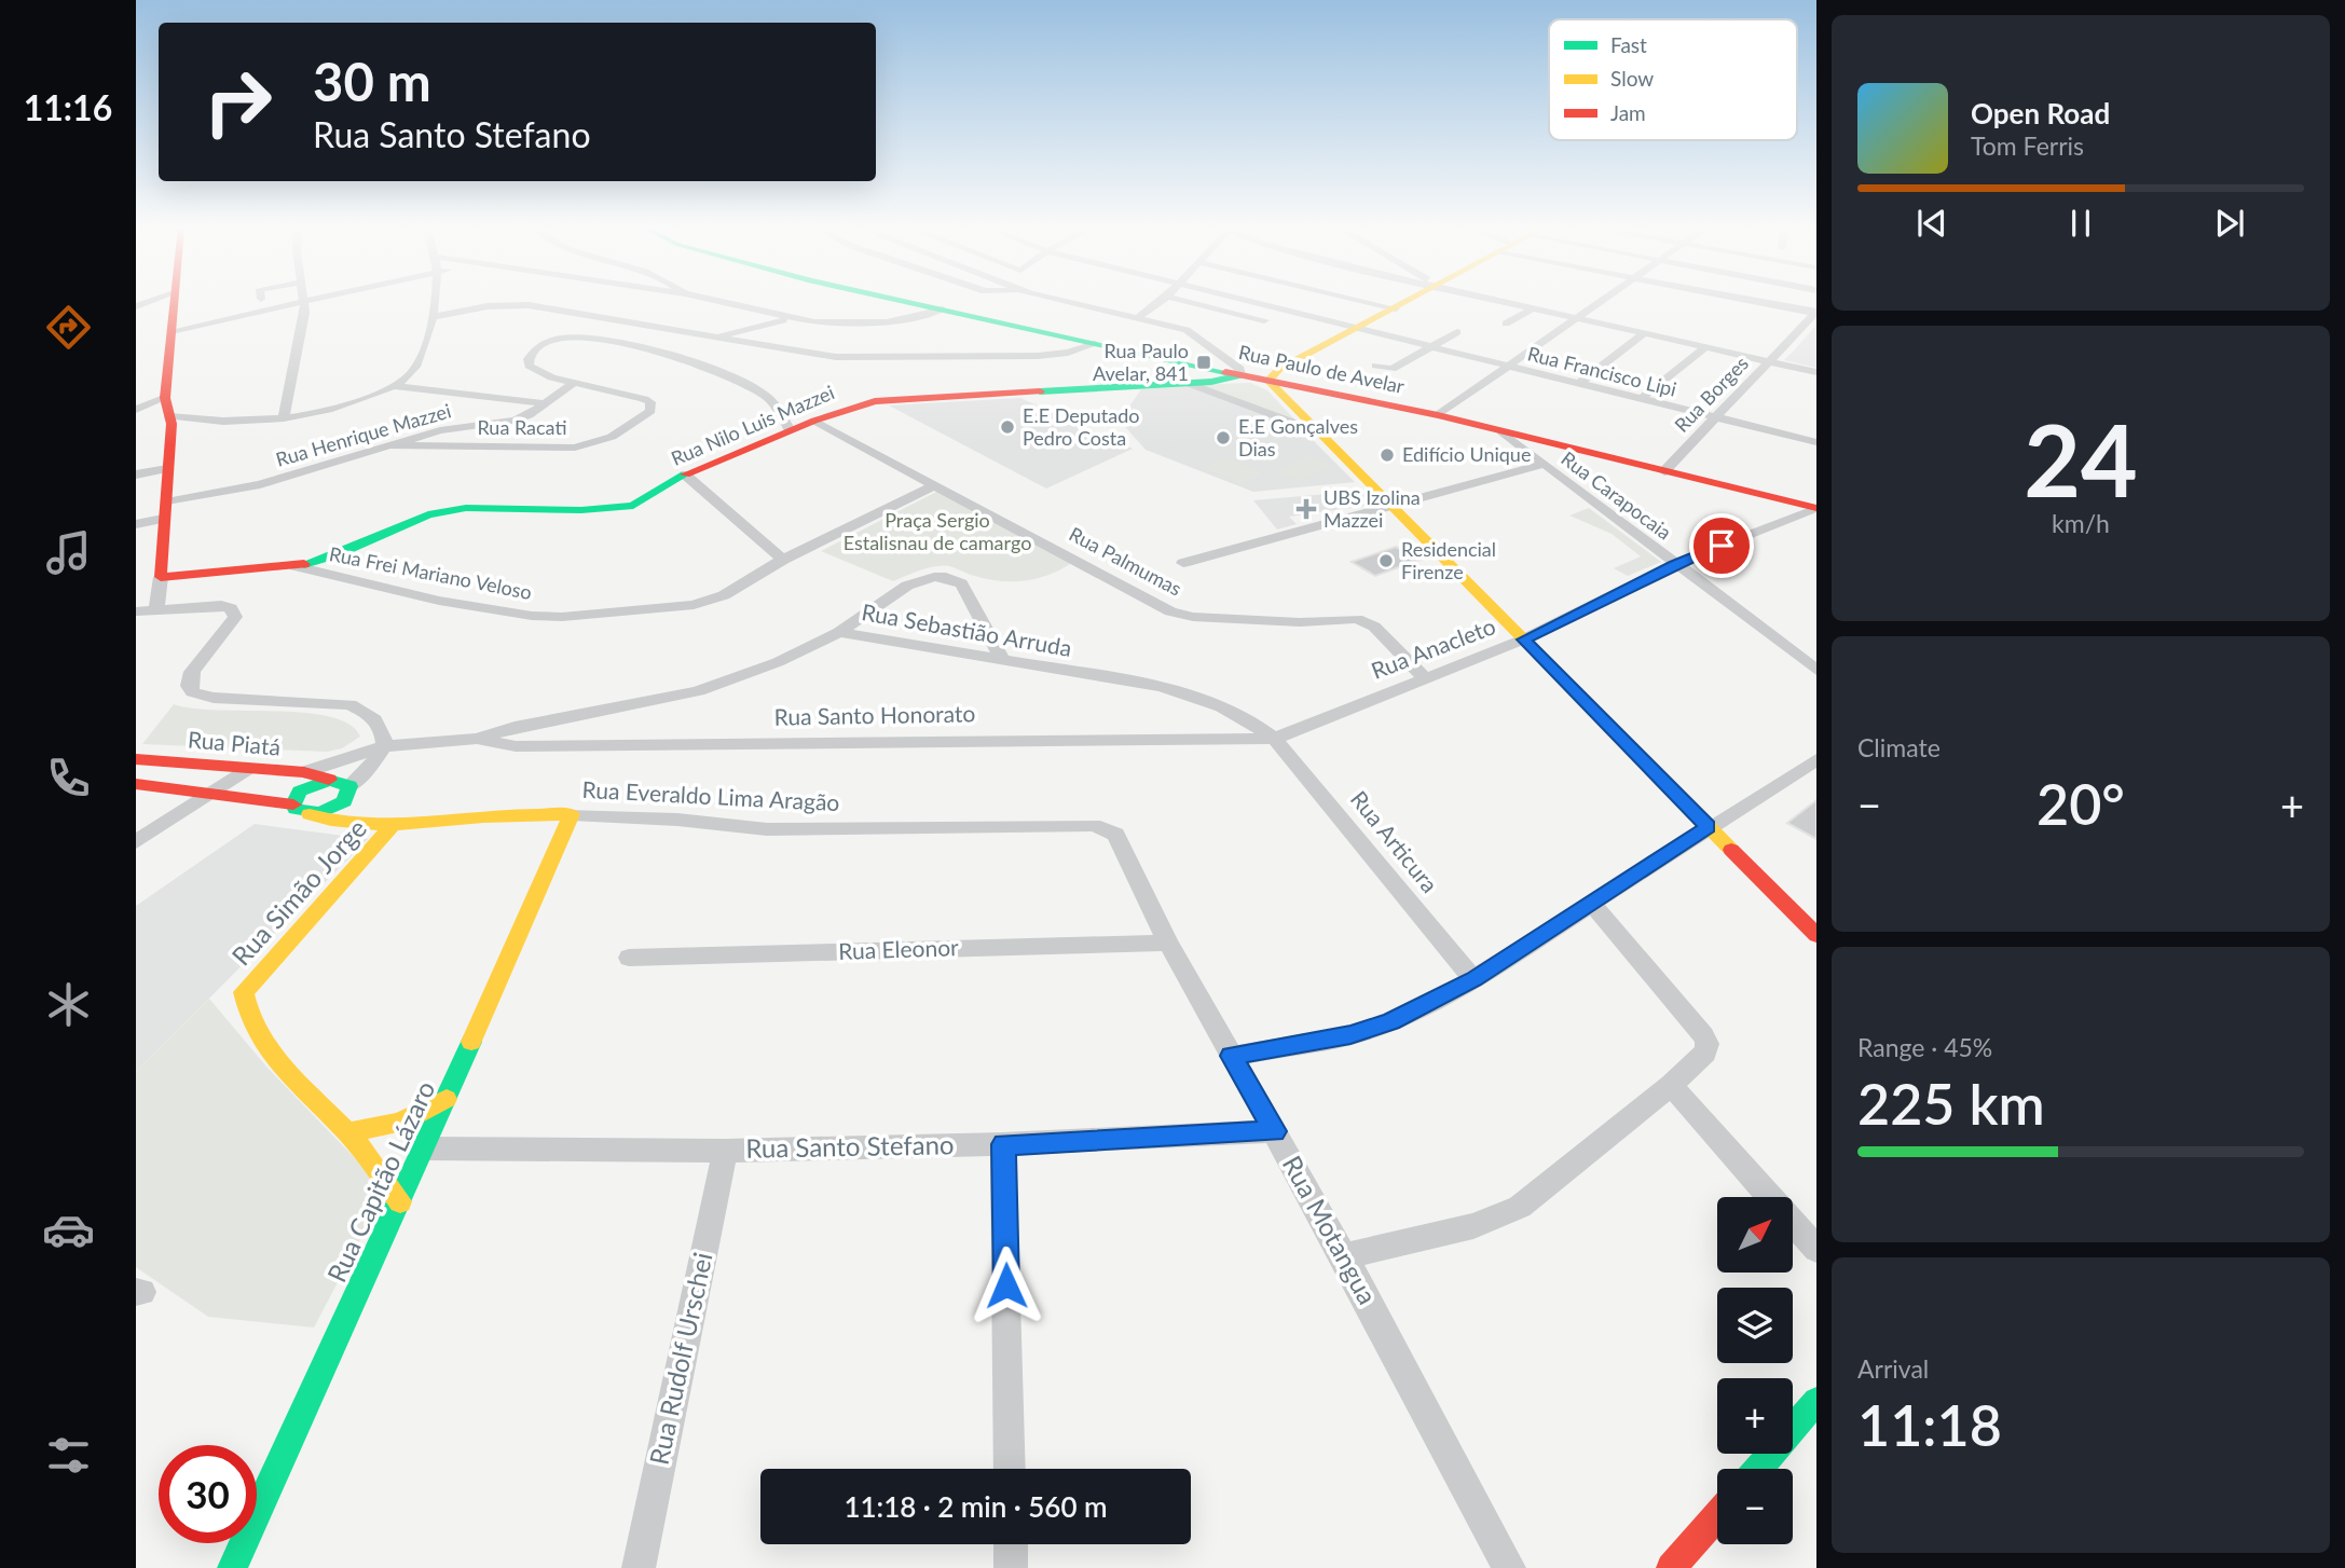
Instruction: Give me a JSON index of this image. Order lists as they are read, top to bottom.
{
  "streets": {
    "street": [
      "Rua Paulo de Avelar",
      "Rua Francisco Lipi",
      "Rua Borges",
      "Rua Nilo Luis Mazzei",
      "Rua Racati",
      "Rua Henrique Mazzei",
      "Rua Carapocaia",
      "Rua Palmumas",
      "Rua Frei Mariano Veloso",
      "Rua Sebastião Arruda",
      "Rua Anacleto",
      "Rua Santo Honorato",
      "Rua Piatá",
      "Rua Everaldo Lima Aragão",
      "Rua Articura",
      "Rua Simão Jorge",
      "Rua Eleonor",
      "Rua Santo Stefano",
      "Rua Capitão Lázaro",
      "Rua Motangua",
      "Rua Rudolf Urschei"
    ]
  },
  "crossings": [
    ["Rua Paulo de Avelar", "Rua Borges"],
    ["Rua Paulo de Avelar", "Rua Nilo Luis Mazzei"],
    ["Rua Paulo de Avelar", "Rua Carapocaia"],
    ["Rua Paulo de Avelar", "Rua Anacleto"],
    ["Rua Francisco Lipi", "Rua Borges"],
    ["Rua Nilo Luis Mazzei", "Rua Palmumas"],
    ["Rua Nilo Luis Mazzei", "Rua Frei Mariano Veloso"],
    ["Rua Racati", "Rua Henrique Mazzei"],
    ["Rua Carapocaia", "Rua Anacleto"],
    ["Rua Palmumas", "Rua Frei Mariano Veloso"],
    ["Rua Palmumas", "Rua Anacleto"],
    ["Rua Sebastião Arruda", "Rua Anacleto"],
    ["Rua Sebastião Arruda", "Rua Santo Honorato"],
    ["Rua Sebastião Arruda", "Rua Piatá"],
    ["Rua Sebastião Arruda", "Rua Articura"],
    ["Rua Anacleto", "Rua Santo Honorato"],
    ["Rua Anacleto", "Rua Articura"],
    ["Rua Santo Honorato", "Rua Articura"],
    ["Rua Everaldo Lima Aragão", "Rua Simão Jorge"],
    ["Rua Everaldo Lima Aragão", "Rua Capitão Lázaro"],
    ["Rua Everaldo Lima Aragão", "Rua Motangua"],
    ["Rua Simão Jorge", "Rua Capitão Lázaro"],
    ["Rua Eleonor", "Rua Motangua"],
    ["Rua Santo Stefano", "Rua Capitão Lázaro"],
    ["Rua Santo Stefano", "Rua Motangua"],
    ["Rua Santo Stefano", "Rua Rudolf Urschei"]
  ],
  "parks": ["Praça Sergio Estalisnau de camargo"],
  "places": {
    "transit": ["Rua Paulo Avelar, 841"],
    "other": [
      "E.E Deputado Pedro Costa",
      "E.E Gonçalves Dias",
      "Edifício Unique",
      "Residencial Firenze"
    ],
    "health": ["UBS Izolina Mazzei"]
  },
  "legend": ["Fast", "Slow", "Jam"],
  "north": "top right",
  "page": {
    "tabs": "11:16",
    "turn": ["30 m", "Rua Santo Stefano"],
    "song": ["Open Road", "Tom Ferris"],
    "tile": [
      ["24", "km/h"],
      "Climate",
      ["Range · 45%", "225 km"],
      ["Arrival", "11:18"]
    ],
    "heat": ["−", "20°", "+"],
    "map_buttons": ["+", "−"],
    "limit": "30",
    "trip": "11:18 · 2 min · 560 m"
  }
}
